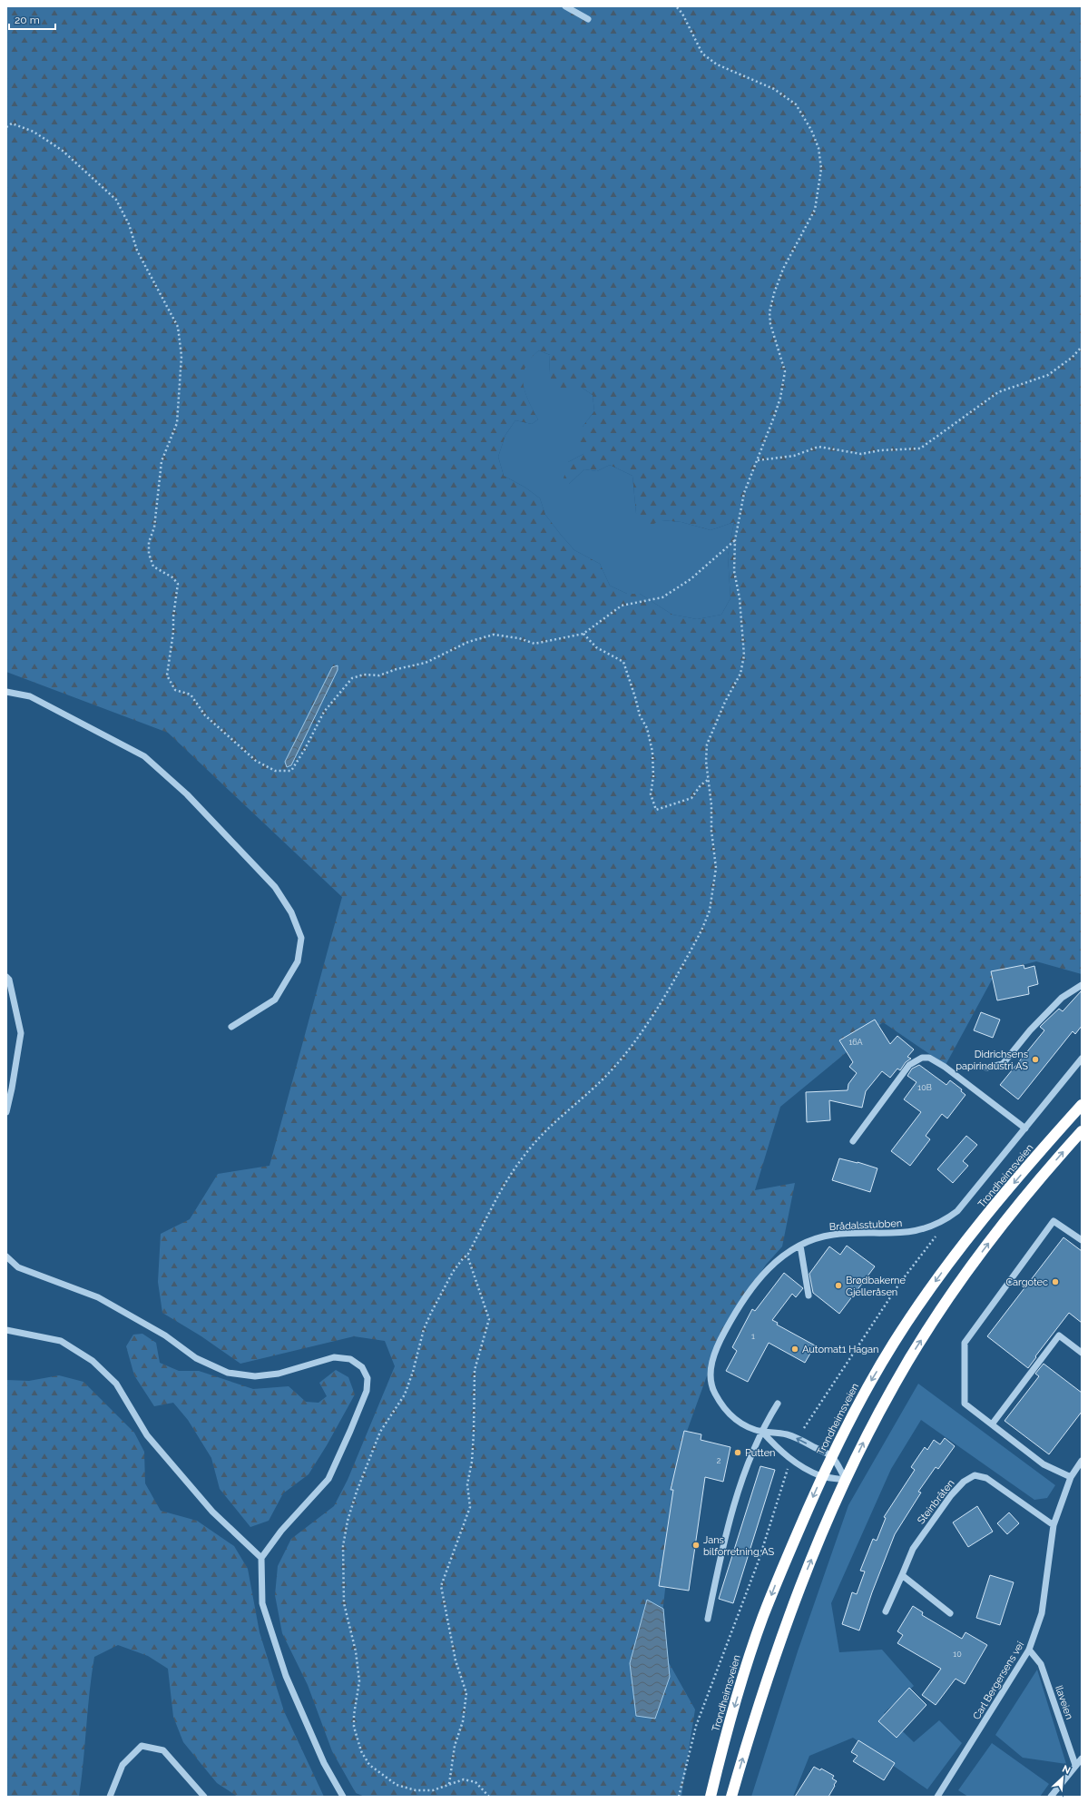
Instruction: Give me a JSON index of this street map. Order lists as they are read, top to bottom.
{
  "streets": {
    "highway": ["Trondheimsveien"],
    "street": [
      "Brådalsstubben",
      "Steinbråten",
      "Carl Bergersens vei",
      "Ilaveien"
    ]
  },
  "crossings": [
    ["Trondheimsveien", "Brådalsstubben"],
    ["Steinbråten", "Carl Bergersens vei"],
    ["Carl Bergersens vei", "Ilaveien"]
  ],
  "places": [
    "Didrichsens papirindustri AS",
    "Cargotec",
    "Brødbakerne Gjelleråsen",
    "Automat1 Hagan",
    "Putten",
    "Jans bilforretning AS"
  ],
  "house_numbers": [
    "16A",
    "10B",
    "1",
    "2",
    "10"
  ],
  "scale_bar": "20 m",
  "north": "top right"
}
